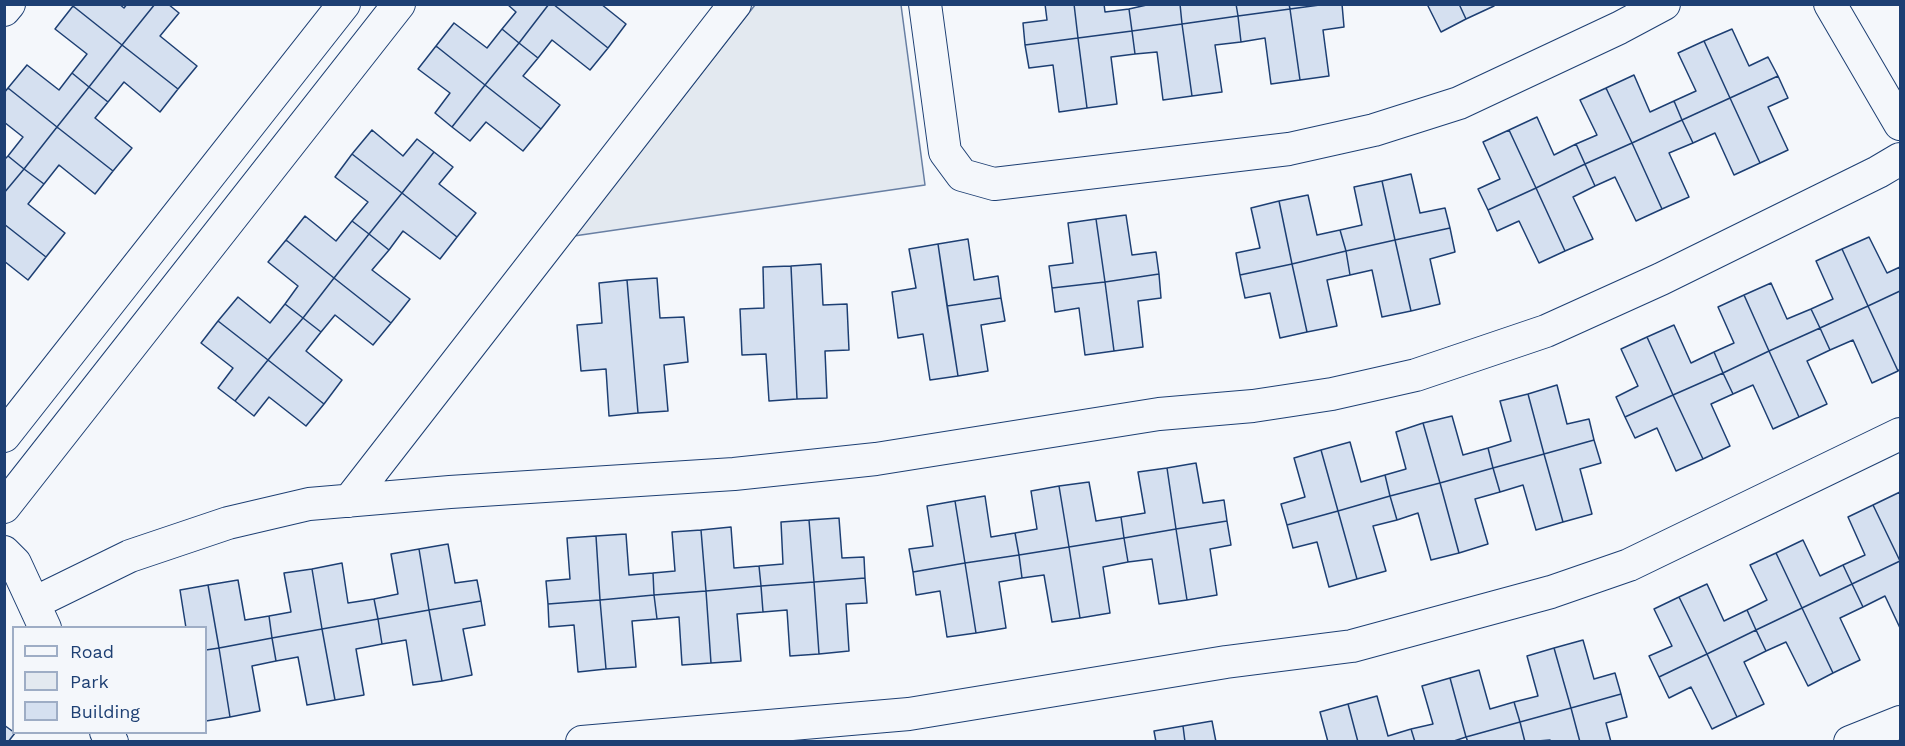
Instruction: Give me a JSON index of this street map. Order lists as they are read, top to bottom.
{
  "legend": ["Road", "Park", "Building"]
}
